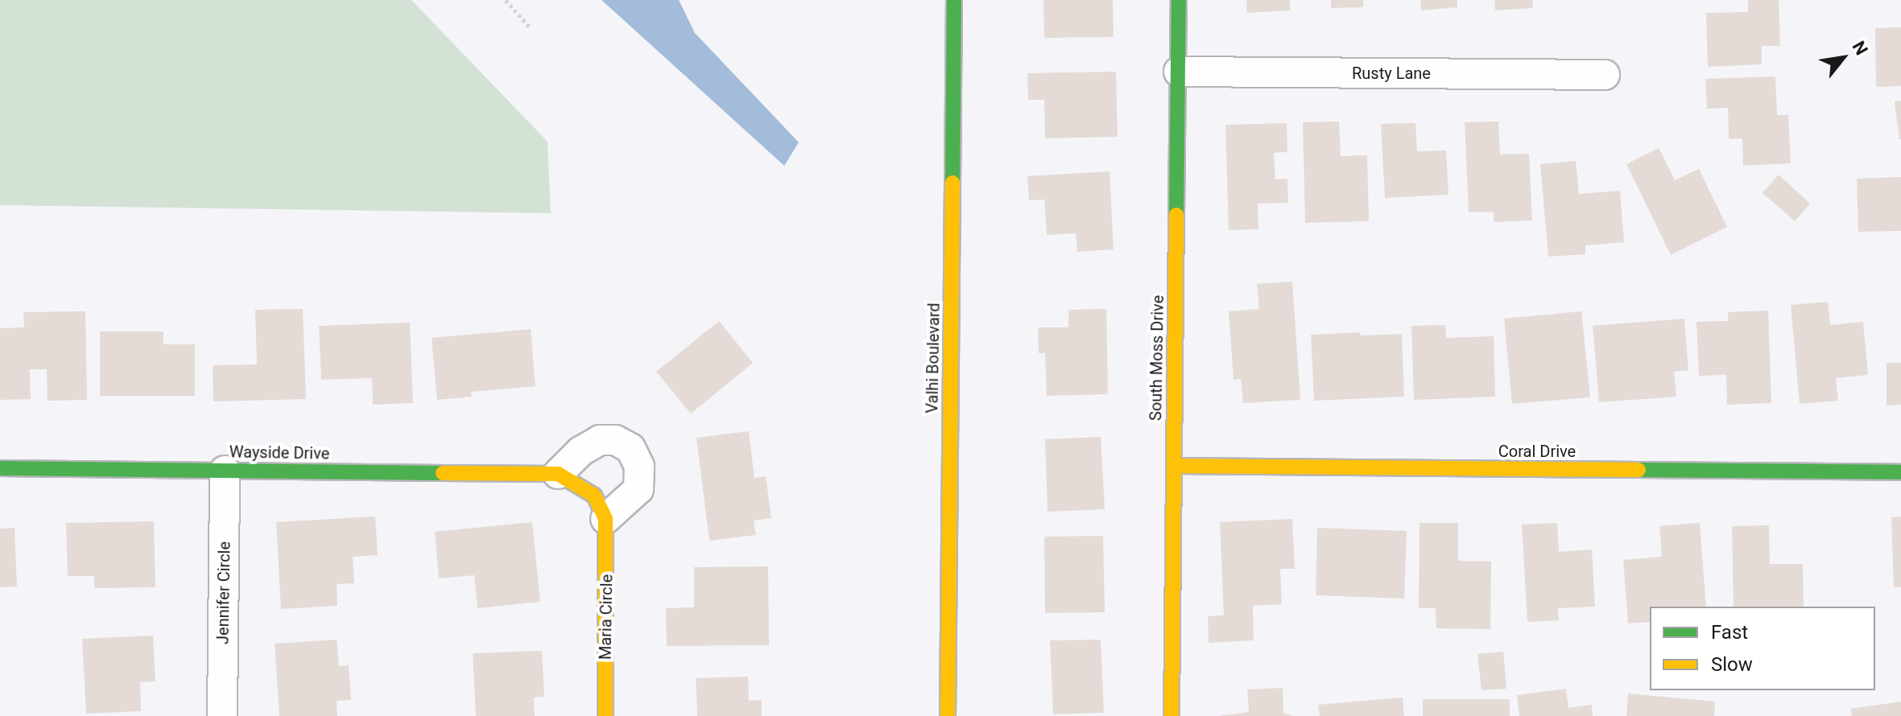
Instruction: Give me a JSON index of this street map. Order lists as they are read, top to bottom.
{
  "streets": {
    "street": [
      "Rusty Lane",
      "Valhi Boulevard",
      "South Moss Drive",
      "Coral Drive",
      "Wayside Drive",
      "Jennifer Circle",
      "Maria Circle"
    ]
  },
  "crossings": [
    ["Rusty Lane", "South Moss Drive"],
    ["South Moss Drive", "Coral Drive"],
    ["Wayside Drive", "Jennifer Circle"]
  ],
  "legend": ["Fast", "Slow"],
  "north": "top right"
}
